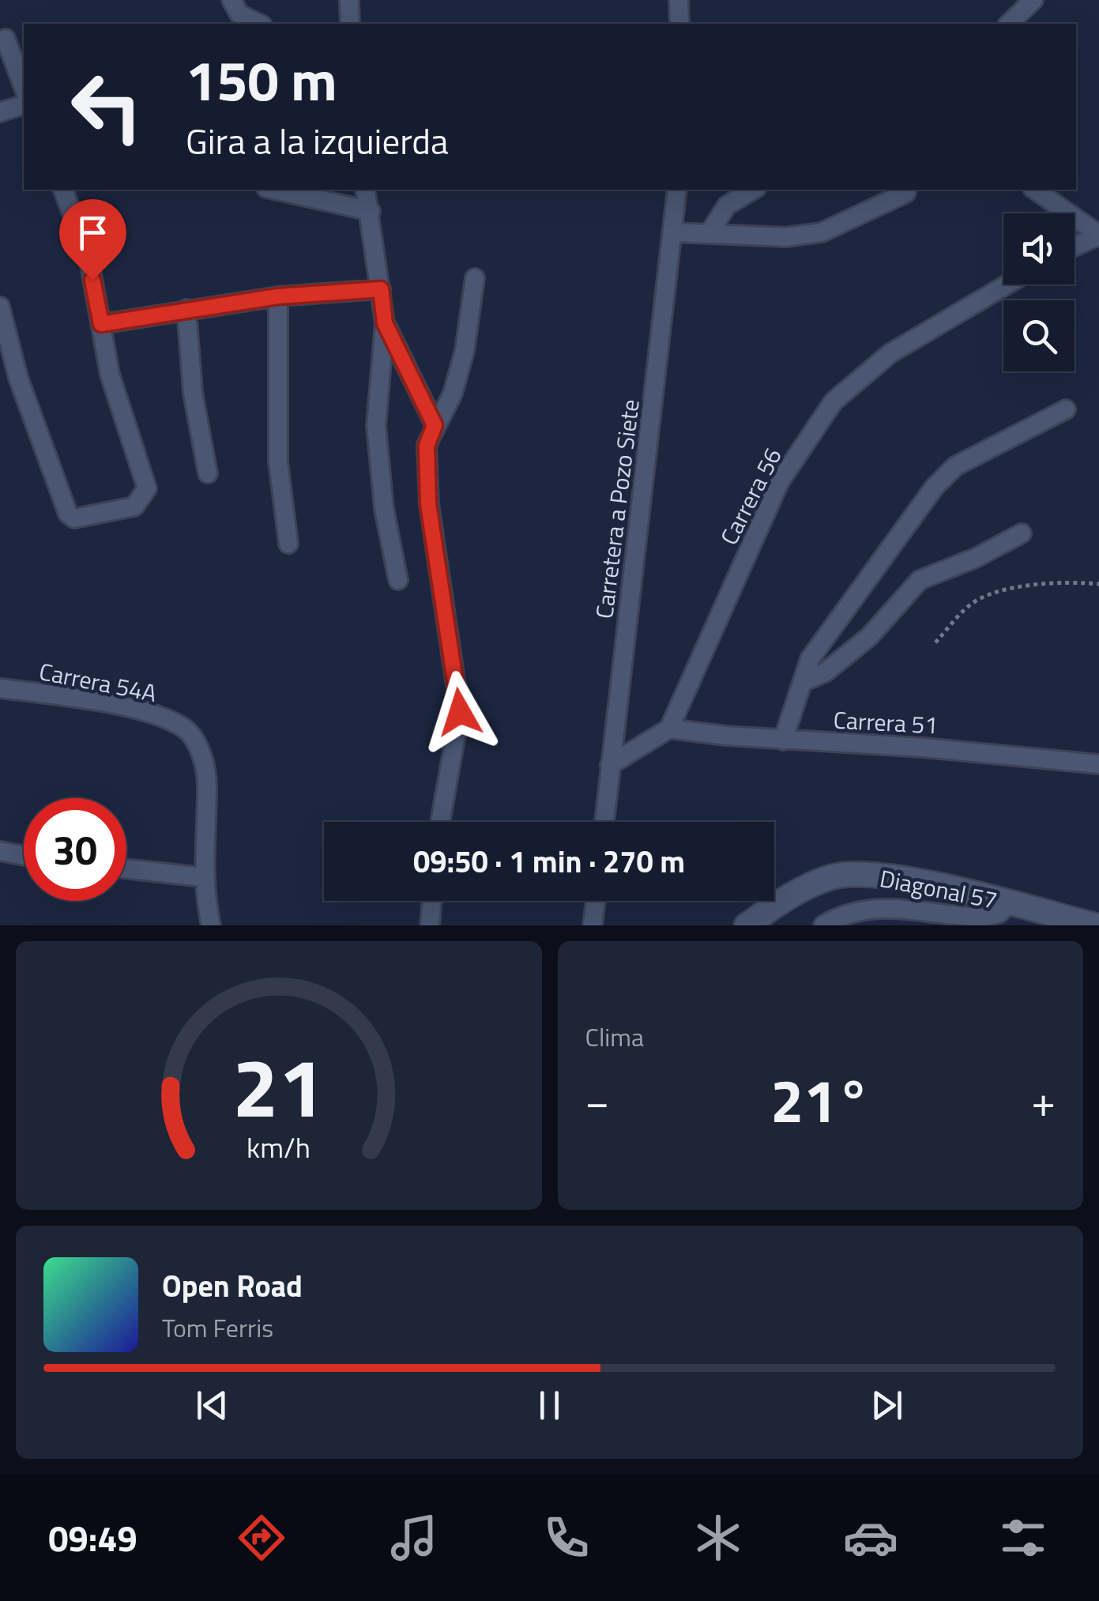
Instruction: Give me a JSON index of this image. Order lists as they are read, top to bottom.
{
  "streets": {
    "street": [
      "Carrera 56",
      "Carretera a Pozo Siete",
      "Carrera 54A",
      "Carrera 51",
      "Diagonal 57"
    ]
  },
  "crossings": [
    ["Carrera 56", "Carrera 51"]
  ],
  "page": {
    "turn": ["150 m", "Gira a la izquierda"],
    "limit": "30",
    "trip": "09:50 · 1 min · 270 m",
    "tile": "Clima",
    "heat": ["−", "21°", "+"],
    "song": ["Open Road", "Tom Ferris"],
    "tabs": "09:49",
    "gauge": ["21", "km/h"]
  }
}
